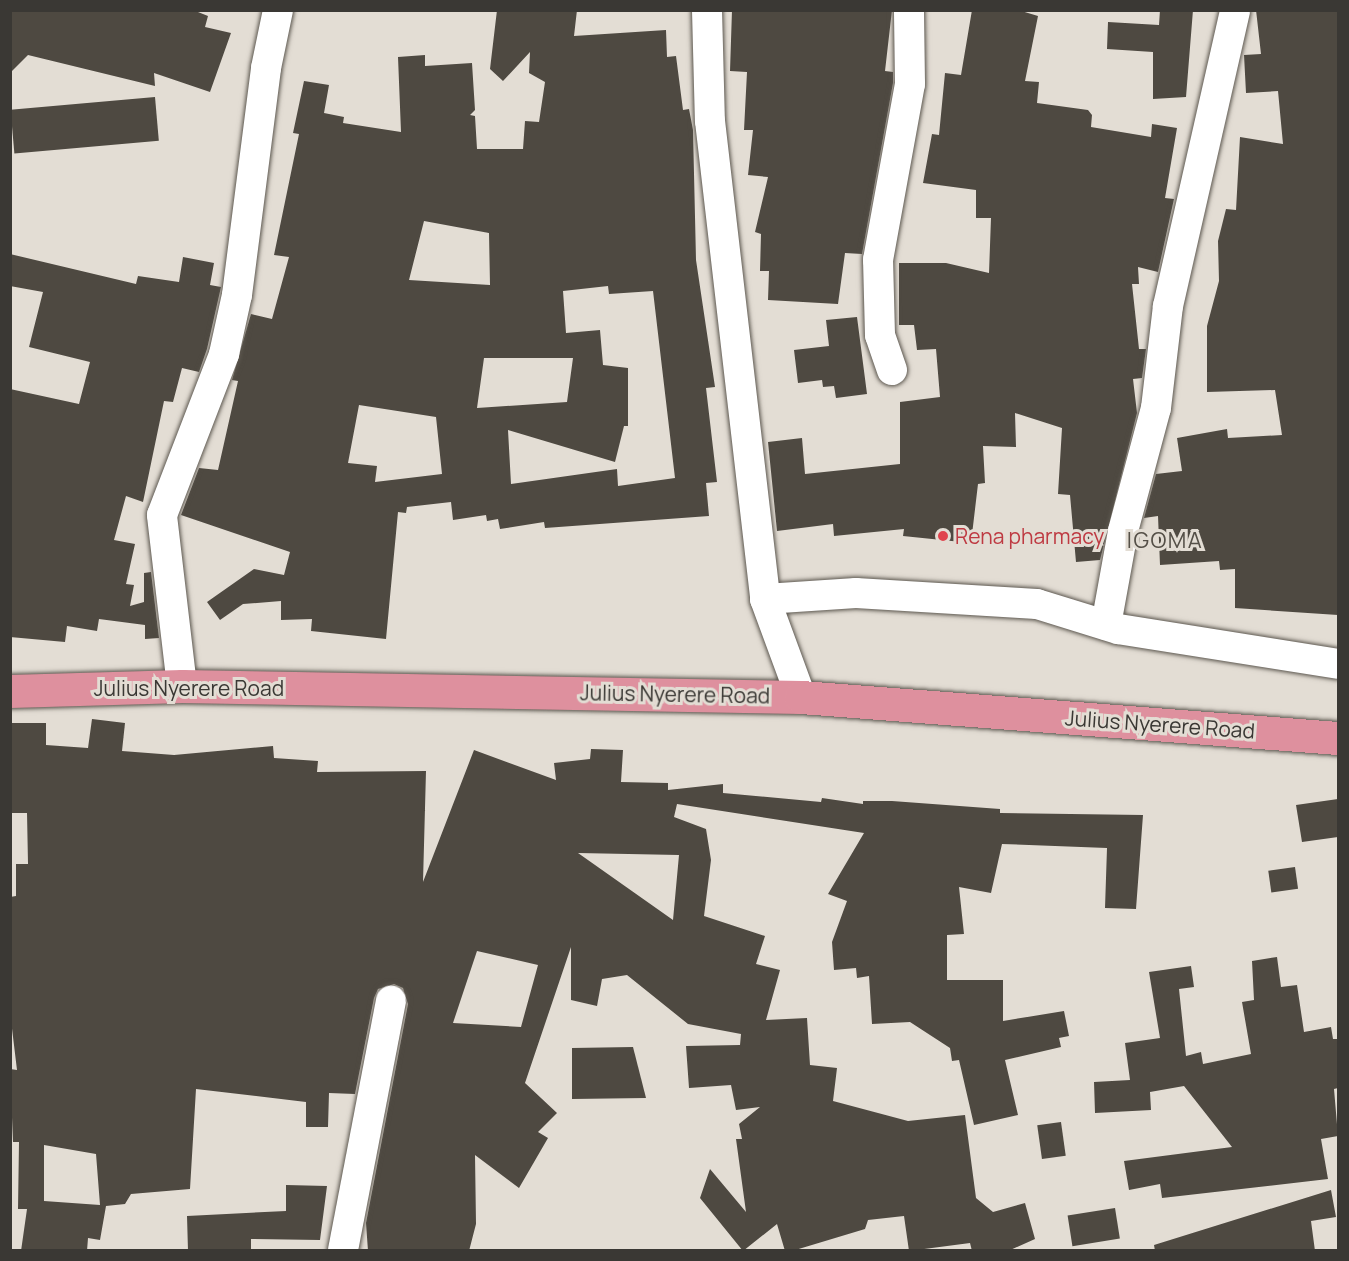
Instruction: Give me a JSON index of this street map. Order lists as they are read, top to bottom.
{
  "streets": {
    "highway": ["Julius Nyerere Road"]
  },
  "districts": ["IGOMA"],
  "places": ["Rena pharmacy"]
}
